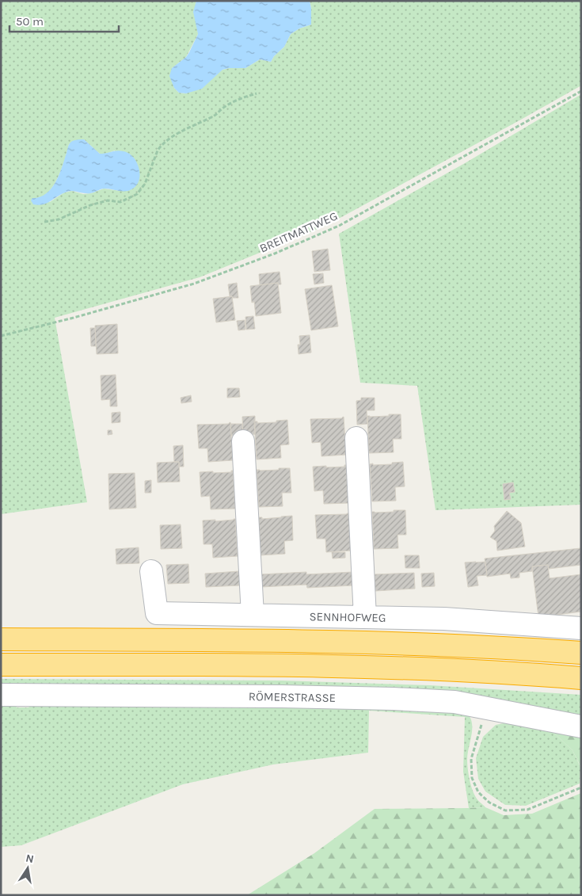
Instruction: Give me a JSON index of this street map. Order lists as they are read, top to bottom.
{
  "streets": {
    "street": ["SENNHOFWEG", "RÖMERSTRASSE"],
    "path": ["BREITMATTWEG"]
  },
  "scale_bar": "50 m",
  "north": "top"
}
